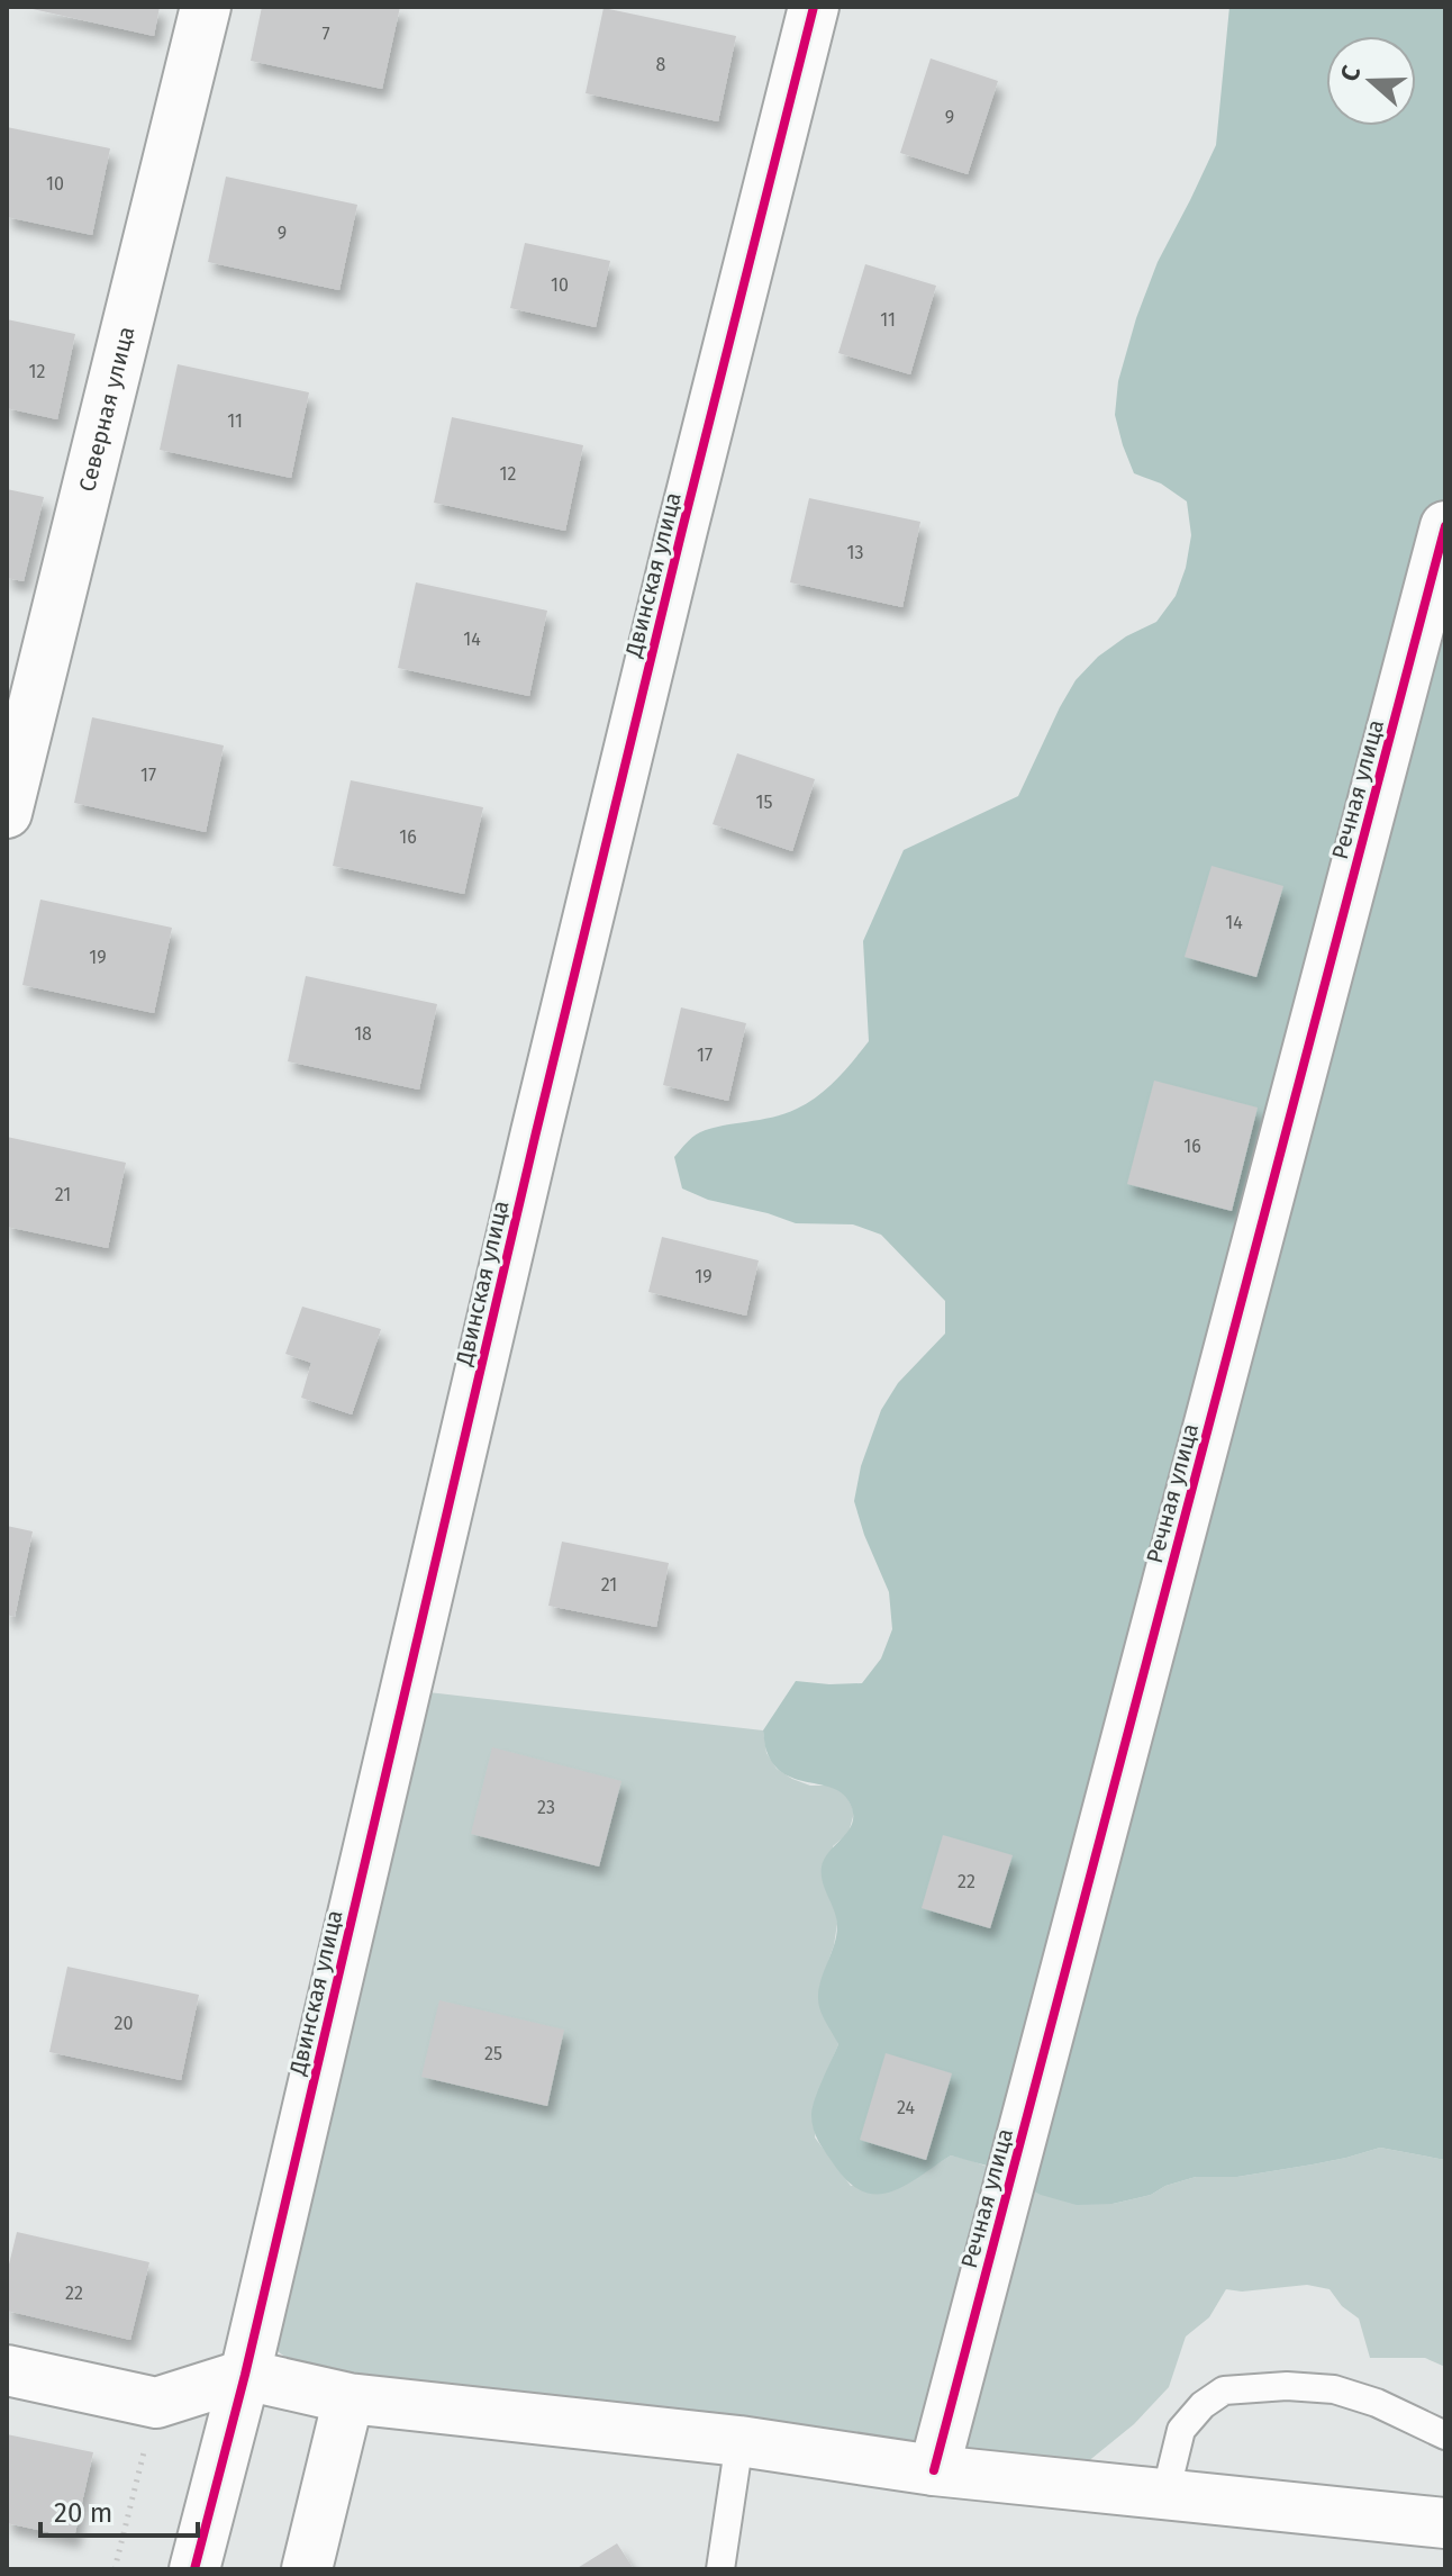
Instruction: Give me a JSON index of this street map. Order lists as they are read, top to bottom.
{
  "streets": {
    "street": ["Северная улица", "Двинская улица", "Речная улица"]
  },
  "house_numbers": [
    "7",
    "8",
    "9",
    "10",
    "9",
    "10",
    "11",
    "12",
    "11",
    "12",
    "13",
    "14",
    "17",
    "15",
    "16",
    "14",
    "19",
    "18",
    "17",
    "16",
    "21",
    "19",
    "21",
    "23",
    "22",
    "20",
    "25",
    "24",
    "22"
  ],
  "scale_bar": "20 m",
  "north": "left"
}
